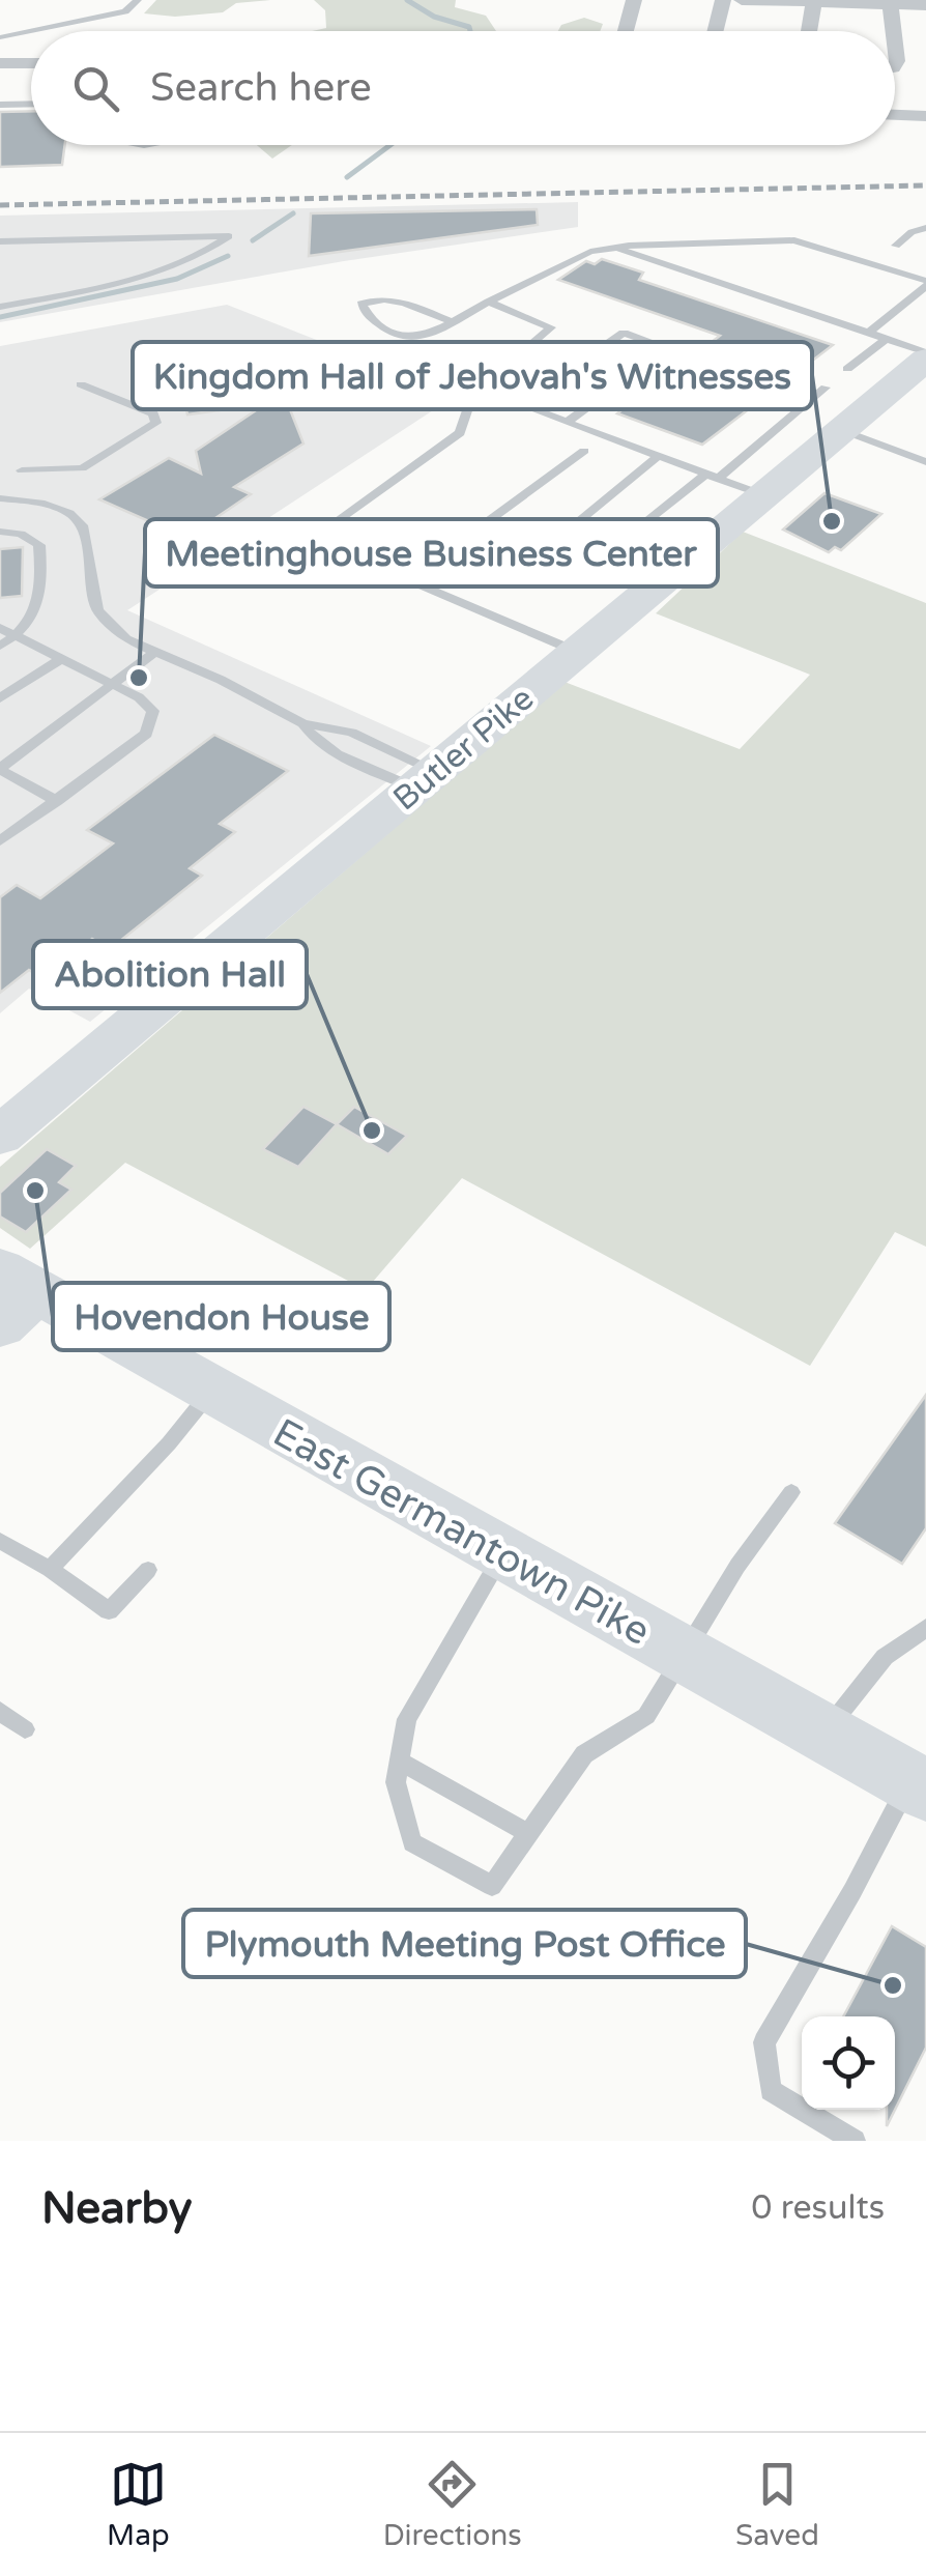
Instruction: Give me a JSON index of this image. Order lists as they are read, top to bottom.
{
  "streets": {
    "main road": ["Butler Pike", "East Germantown Pike"]
  },
  "places": [
    "Kingdom Hall of Jehovah's Witnesses",
    "Meetinghouse Business Center",
    "Abolition Hall",
    "Hovendon House",
    "Plymouth Meeting Post Office"
  ],
  "page": {
    "search": "Search here",
    "heading": ["Nearby", "0 results"],
    "nav": ["Map", "Directions", "Saved"]
  }
}
